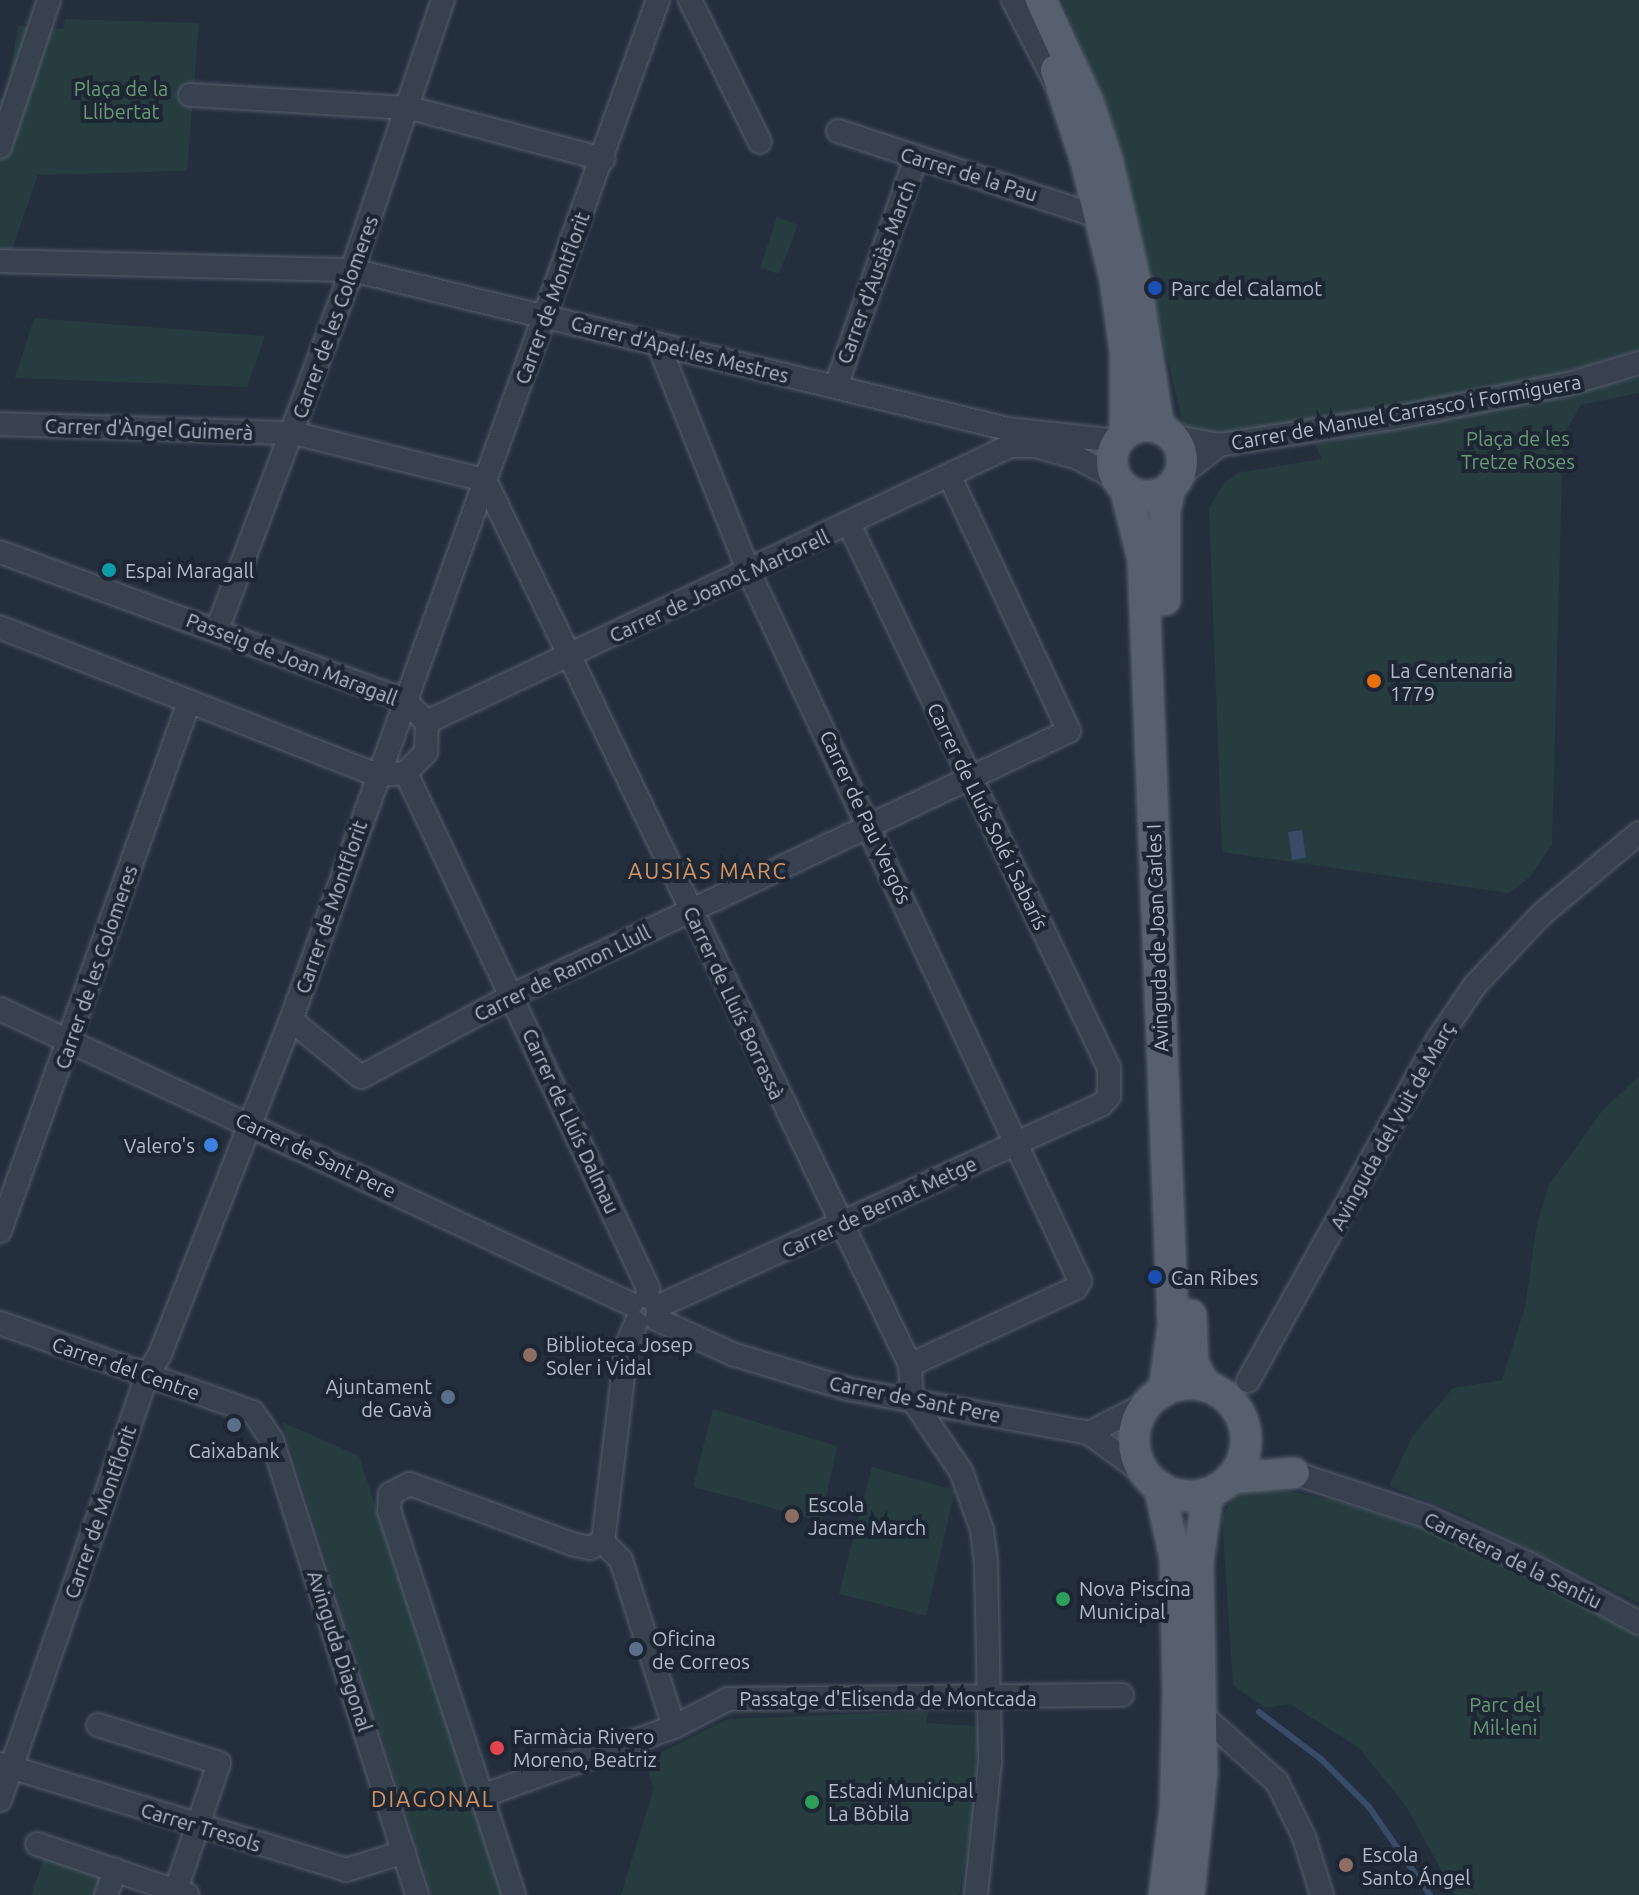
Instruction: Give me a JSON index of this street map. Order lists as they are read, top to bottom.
{
  "streets": {
    "main road": ["Avinguda de Joan Carles I"],
    "street": [
      "Carrer de la Pau",
      "Carrer d'Ausiàs March",
      "Carrer de Montflorit",
      "Carrer de les Colomeres",
      "Carrer d'Apel·les Mestres",
      "Carrer de Manuel Carrasco i Formiguera",
      "Carrer d'Àngel Guimerà",
      "Carrer de Joanot Martorell",
      "Passeig de Joan Maragall",
      "Carrer de Lluís Solé i Sabarís",
      "Carrer de Pau Vergós",
      "Carrer de Ramon Llull",
      "Carrer de Lluís Borrassà",
      "Carrer de Lluís Dalmau",
      "Avinguda del Vuit de Març",
      "Carrer de Sant Pere",
      "Carrer de Bernat Metge",
      "Carrer del Centre",
      "Carretera de la Sentiu",
      "Avinguda Diagonal",
      "Passatge d'Elisenda de Montcada",
      "Carrer Tresols"
    ]
  },
  "crossings": [
    ["Carrer de la Pau", "Carrer d'Ausiàs March"],
    ["Carrer d'Ausiàs March", "Carrer d'Apel·les Mestres"],
    ["Carrer de Montflorit", "Carrer d'Apel·les Mestres"],
    ["Carrer de Montflorit", "Carrer d'Àngel Guimerà"],
    ["Carrer de Montflorit", "Passeig de Joan Maragall"],
    ["Carrer de Montflorit", "Carrer de Ramon Llull"],
    ["Carrer de Montflorit", "Carrer de Lluís Borrassà"],
    ["Carrer de Montflorit", "Carrer de Sant Pere"],
    ["Carrer de Montflorit", "Carrer del Centre"],
    ["Carrer de Montflorit", "Carrer Tresols"],
    ["Carrer de les Colomeres", "Carrer d'Apel·les Mestres"],
    ["Carrer de les Colomeres", "Carrer d'Àngel Guimerà"],
    ["Carrer de les Colomeres", "Passeig de Joan Maragall"],
    ["Carrer de les Colomeres", "Carrer de Sant Pere"],
    ["Carrer d'Apel·les Mestres", "Carrer de Manuel Carrasco i Formiguera"],
    ["Carrer d'Apel·les Mestres", "Carrer de Joanot Martorell"],
    ["Carrer d'Apel·les Mestres", "Carrer de Pau Vergós"],
    ["Carrer d'Apel·les Mestres", "Avinguda de Joan Carles I"],
    ["Carrer de Manuel Carrasco i Formiguera", "Avinguda de Joan Carles I"],
    ["Carrer d'Àngel Guimerà", "Carrer de Lluís Borrassà"],
    ["Carrer de Joanot Martorell", "Passeig de Joan Maragall"],
    ["Carrer de Joanot Martorell", "Carrer de Lluís Solé i Sabarís"],
    ["Carrer de Joanot Martorell", "Carrer de Pau Vergós"],
    ["Carrer de Joanot Martorell", "Carrer de Ramon Llull"],
    ["Carrer de Joanot Martorell", "Carrer de Lluís Borrassà"],
    ["Carrer de Lluís Solé i Sabarís", "Carrer de Ramon Llull"],
    ["Carrer de Lluís Solé i Sabarís", "Carrer de Bernat Metge"],
    ["Carrer de Pau Vergós", "Carrer de Ramon Llull"],
    ["Carrer de Pau Vergós", "Carrer de Lluís Borrassà"],
    ["Carrer de Pau Vergós", "Carrer de Bernat Metge"],
    ["Avinguda de Joan Carles I", "Carrer de Sant Pere"],
    ["Carrer de Ramon Llull", "Carrer de Lluís Borrassà"],
    ["Carrer de Ramon Llull", "Carrer de Lluís Dalmau"],
    ["Carrer de Lluís Borrassà", "Carrer de Sant Pere"],
    ["Carrer de Lluís Borrassà", "Carrer de Bernat Metge"],
    ["Carrer de Lluís Dalmau", "Carrer de Sant Pere"],
    ["Carrer de Lluís Dalmau", "Carrer de Bernat Metge"],
    ["Carrer de Sant Pere", "Carrer de Bernat Metge"],
    ["Carrer del Centre", "Avinguda Diagonal"],
    ["Avinguda Diagonal", "Carrer Tresols"]
  ],
  "districts": ["AUSIÀS MARC", "DIAGONAL"],
  "parks": ["Plaça de la Llibertat", "Plaça de les Tretze Roses", "Parc del Mil·leni"],
  "places": [
    "Parc del Calamot",
    "Espai Maragall",
    "La Centenaria 1779",
    "Valero's",
    "Can Ribes",
    "Biblioteca Josep Soler i Vidal",
    "Ajuntament de Gavà",
    "Caixabank",
    "Escola Jacme March",
    "Nova Piscina Municipal",
    "Oficina de Correos",
    "Farmàcia Rivero Moreno, Beatriz",
    "Estadi Municipal La Bòbila",
    "Escola Santo Ángel"
  ]
}
